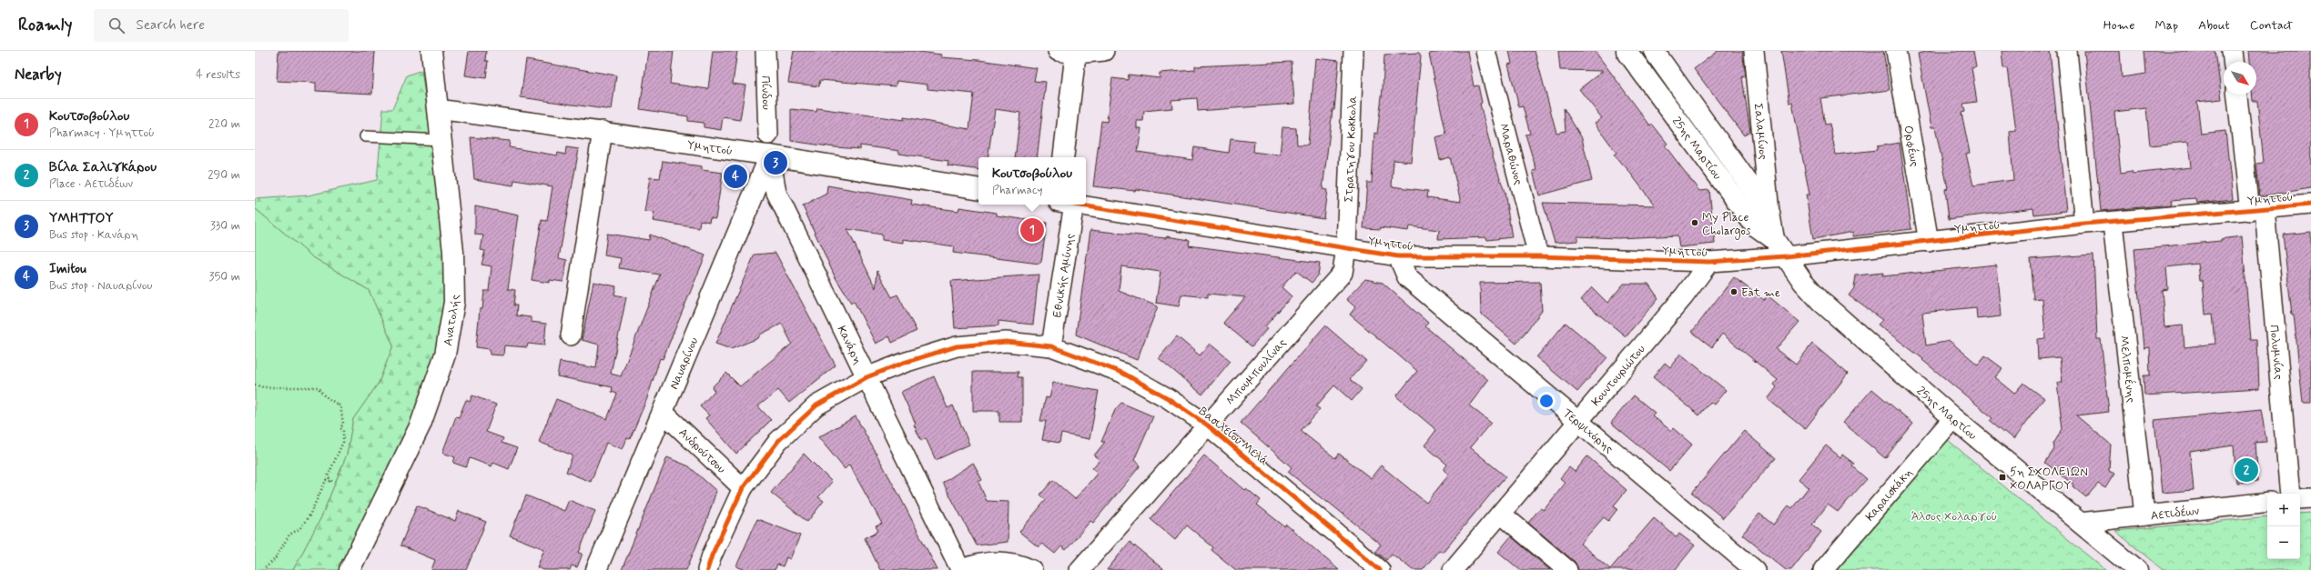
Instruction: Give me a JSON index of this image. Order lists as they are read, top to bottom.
{
  "streets": {
    "street": [
      "Πίνδου",
      "Σαλαμίνος",
      "Υμηττού",
      "Ορφέως",
      "25ης Μαρτίου",
      "Στρατηγου Κοκκολα",
      "Μαραθώνος",
      "Εθνικής Αμύνης",
      "Ανατολής",
      "Κανάρη",
      "Πολυμνίας",
      "Ναυαρίνου",
      "Μελπομένης",
      "Μπουμπουλίνας",
      "Κουντουριώτου",
      "Τερψιχόρης",
      "Βασιλείου Μελά",
      "Ανδρούτσου",
      "Καραισκάκη",
      "Αετιδέων"
    ]
  },
  "crossings": [
    ["Σαλαμίνος", "25ης Μαρτίου"],
    ["Υμηττού", "Ορφέως"],
    ["Υμηττού", "25ης Μαρτίου"],
    ["Υμηττού", "Στρατηγου Κοκκολα"],
    ["Υμηττού", "Μαραθώνος"],
    ["Υμηττού", "Ανατολής"],
    ["Υμηττού", "Κανάρη"],
    ["Υμηττού", "Πολυμνίας"],
    ["Υμηττού", "Ναυαρίνου"],
    ["Υμηττού", "Μελπομένης"],
    ["Υμηττού", "Μπουμπουλίνας"],
    ["Υμηττού", "Κουντουριώτου"],
    ["Υμηττού", "Τερψιχόρης"],
    ["25ης Μαρτίου", "Καραισκάκη"],
    ["25ης Μαρτίου", "Αετιδέων"],
    ["Στρατηγου Κοκκολα", "Μπουμπουλίνας"],
    ["Εθνικής Αμύνης", "Βασιλείου Μελά"],
    ["Κανάρη", "Ναυαρίνου"],
    ["Κανάρη", "Βασιλείου Μελά"],
    ["Ναυαρίνου", "Ανδρούτσου"],
    ["Μελπομένης", "Αετιδέων"],
    ["Μπουμπουλίνας", "Βασιλείου Μελά"],
    ["Κουντουριώτου", "Τερψιχόρης"],
    ["Βασιλείου Μελά", "Ανδρούτσου"]
  ],
  "parks": ["Άλσος Χολαργού"],
  "places": {
    "other": ["My Place Cholargos", "Eat me"],
    "transit": ["5η ΣΧΟΛΕΙΩΝ ΧΟΛΑΡΓΟΥ"]
  },
  "north": "bottom right",
  "page": {
    "header": "Roamly",
    "search": "Search here",
    "nav": [
      "Home",
      "Map",
      "About",
      "Contact"
    ],
    "heading": ["Nearby", "4 results"],
    "list": [
      {
        "mark": "1",
        "name": "Κουτσοβούλου",
        "note": "Pharmacy · Υμηττού",
        "value": "220 m"
      },
      {
        "mark": "2",
        "name": "Βίλα Σαλιγκάρου",
        "note": "Place · Αετιδέων",
        "value": "290 m"
      },
      {
        "mark": "3",
        "name": "ΥΜΗΤΤΟΥ",
        "note": "Bus stop · Κανάρη",
        "value": "330 m"
      },
      {
        "mark": "4",
        "name": "Imitou",
        "note": "Bus stop · Ναυαρίνου",
        "value": "350 m"
      }
    ],
    "pins": [
      "3",
      "4",
      "1",
      "2"
    ],
    "popup": ["Κουτσοβούλου", "Pharmacy"],
    "map_buttons": ["+", "−"]
  }
}
